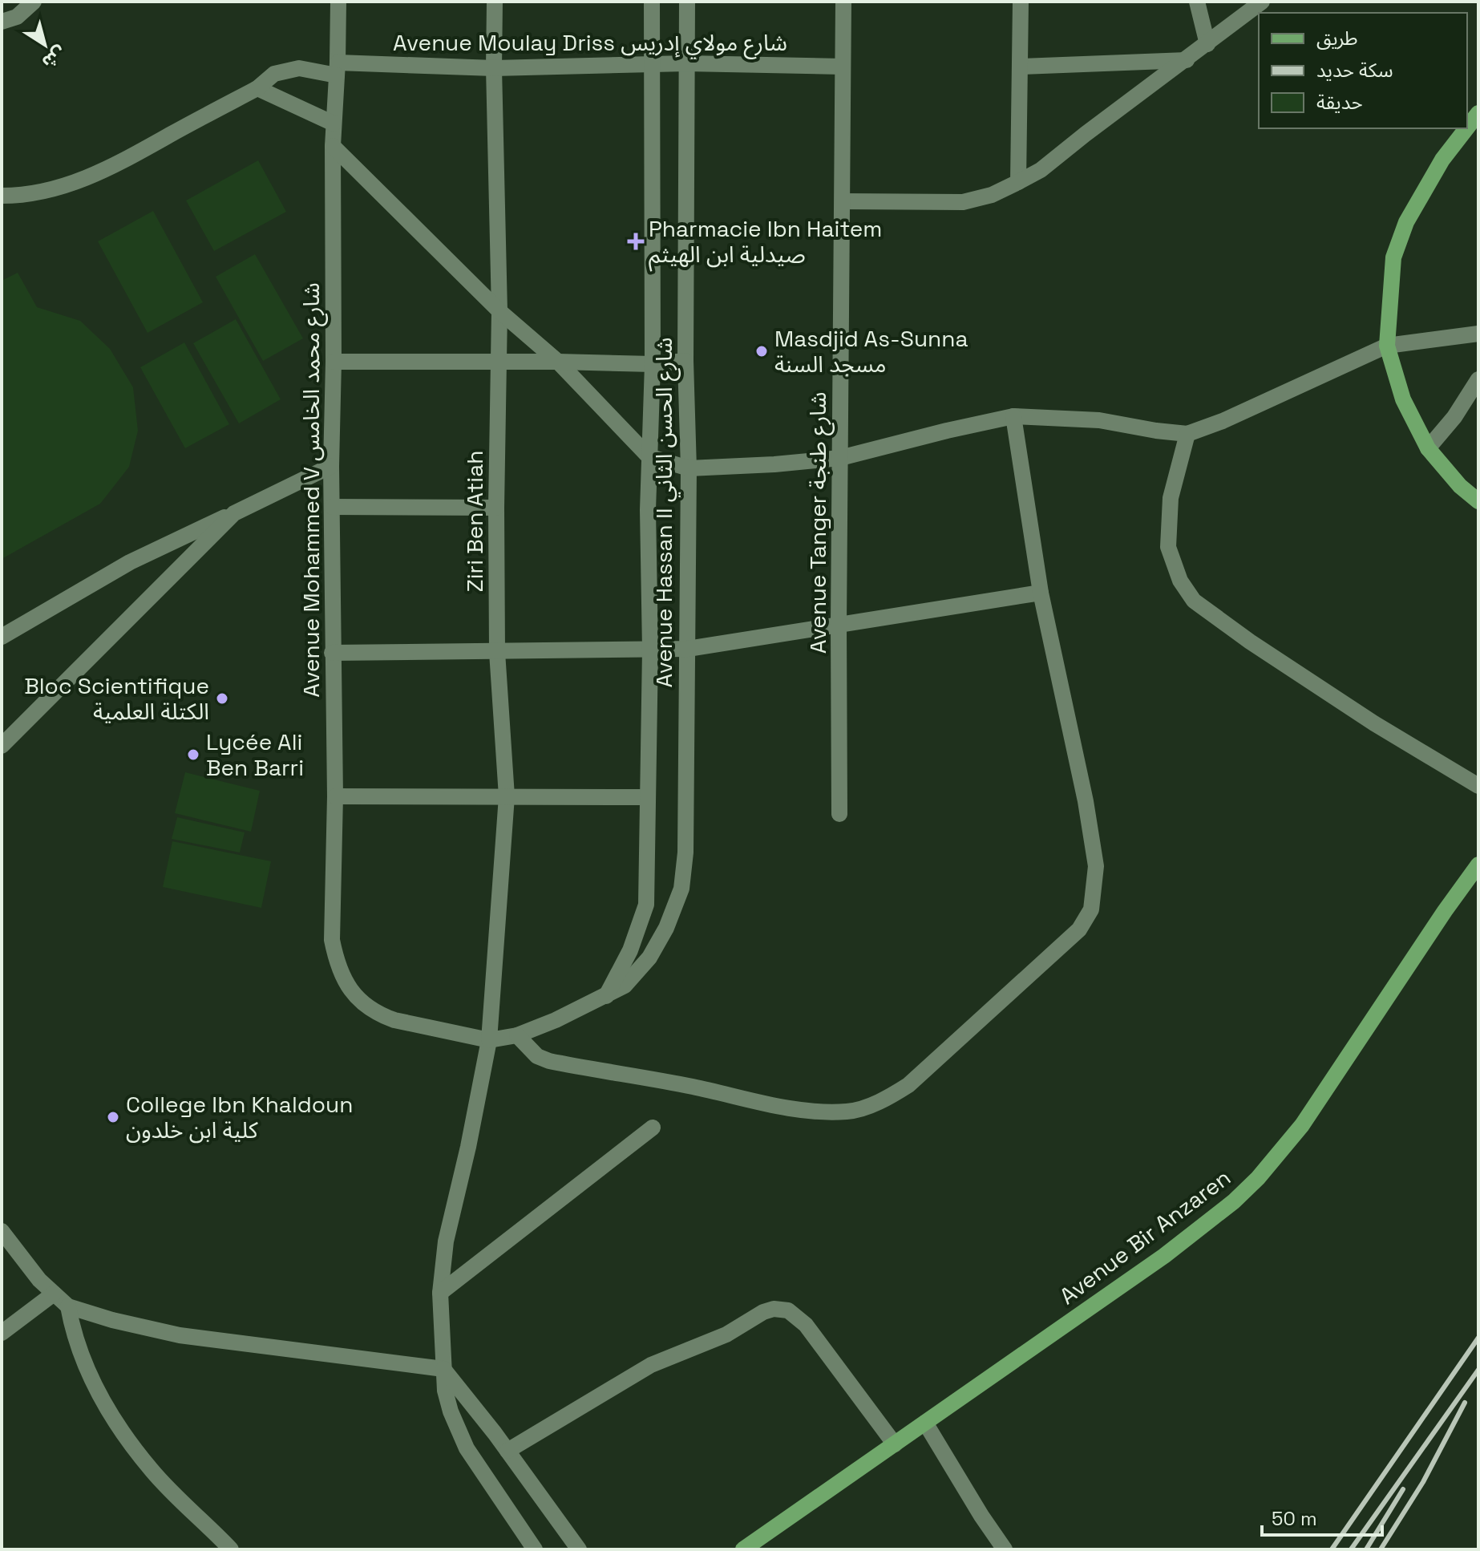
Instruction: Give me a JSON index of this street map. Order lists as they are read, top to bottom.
{
  "streets": {
    "main road": ["Avenue Bir Anzaren"],
    "street": [
      "Avenue Moulay Driss شارع مولاي إدريس",
      "Avenue Mohammed V شارع محمد الخامس",
      "Avenue Hassan II شارع الحسن الثاني",
      "Ziri Ben Atiah",
      "Avenue Tanger شارع طنجة"
    ]
  },
  "crossings": [
    ["Avenue Moulay Driss شارع مولاي إدريس", "Avenue Mohammed V شارع محمد الخامس"],
    ["Avenue Moulay Driss شارع مولاي إدريس", "Avenue Hassan II شارع الحسن الثاني"],
    ["Avenue Moulay Driss شارع مولاي إدريس", "Ziri Ben Atiah"],
    ["Avenue Moulay Driss شارع مولاي إدريس", "Avenue Tanger شارع طنجة"],
    ["Avenue Mohammed V شارع محمد الخامس", "Avenue Hassan II شارع الحسن الثاني"],
    ["Avenue Mohammed V شارع محمد الخامس", "Ziri Ben Atiah"],
    ["Avenue Hassan II شارع الحسن الثاني", "Ziri Ben Atiah"]
  ],
  "places": {
    "health": ["Pharmacie Ibn Haitem صيدلية ابن الهيثم"],
    "other": [
      "Masdjid As-Sunna مسجد السنة",
      "Bloc Scientifique الكتلة العلمية",
      "Lycée Ali Ben Barri",
      "College Ibn Khaldoun كلية ابن خلدون"
    ]
  },
  "legend": ["طريق", "سكة حديد", "حديقة"],
  "scale_bar": "50 m",
  "north": "bottom right"
}
